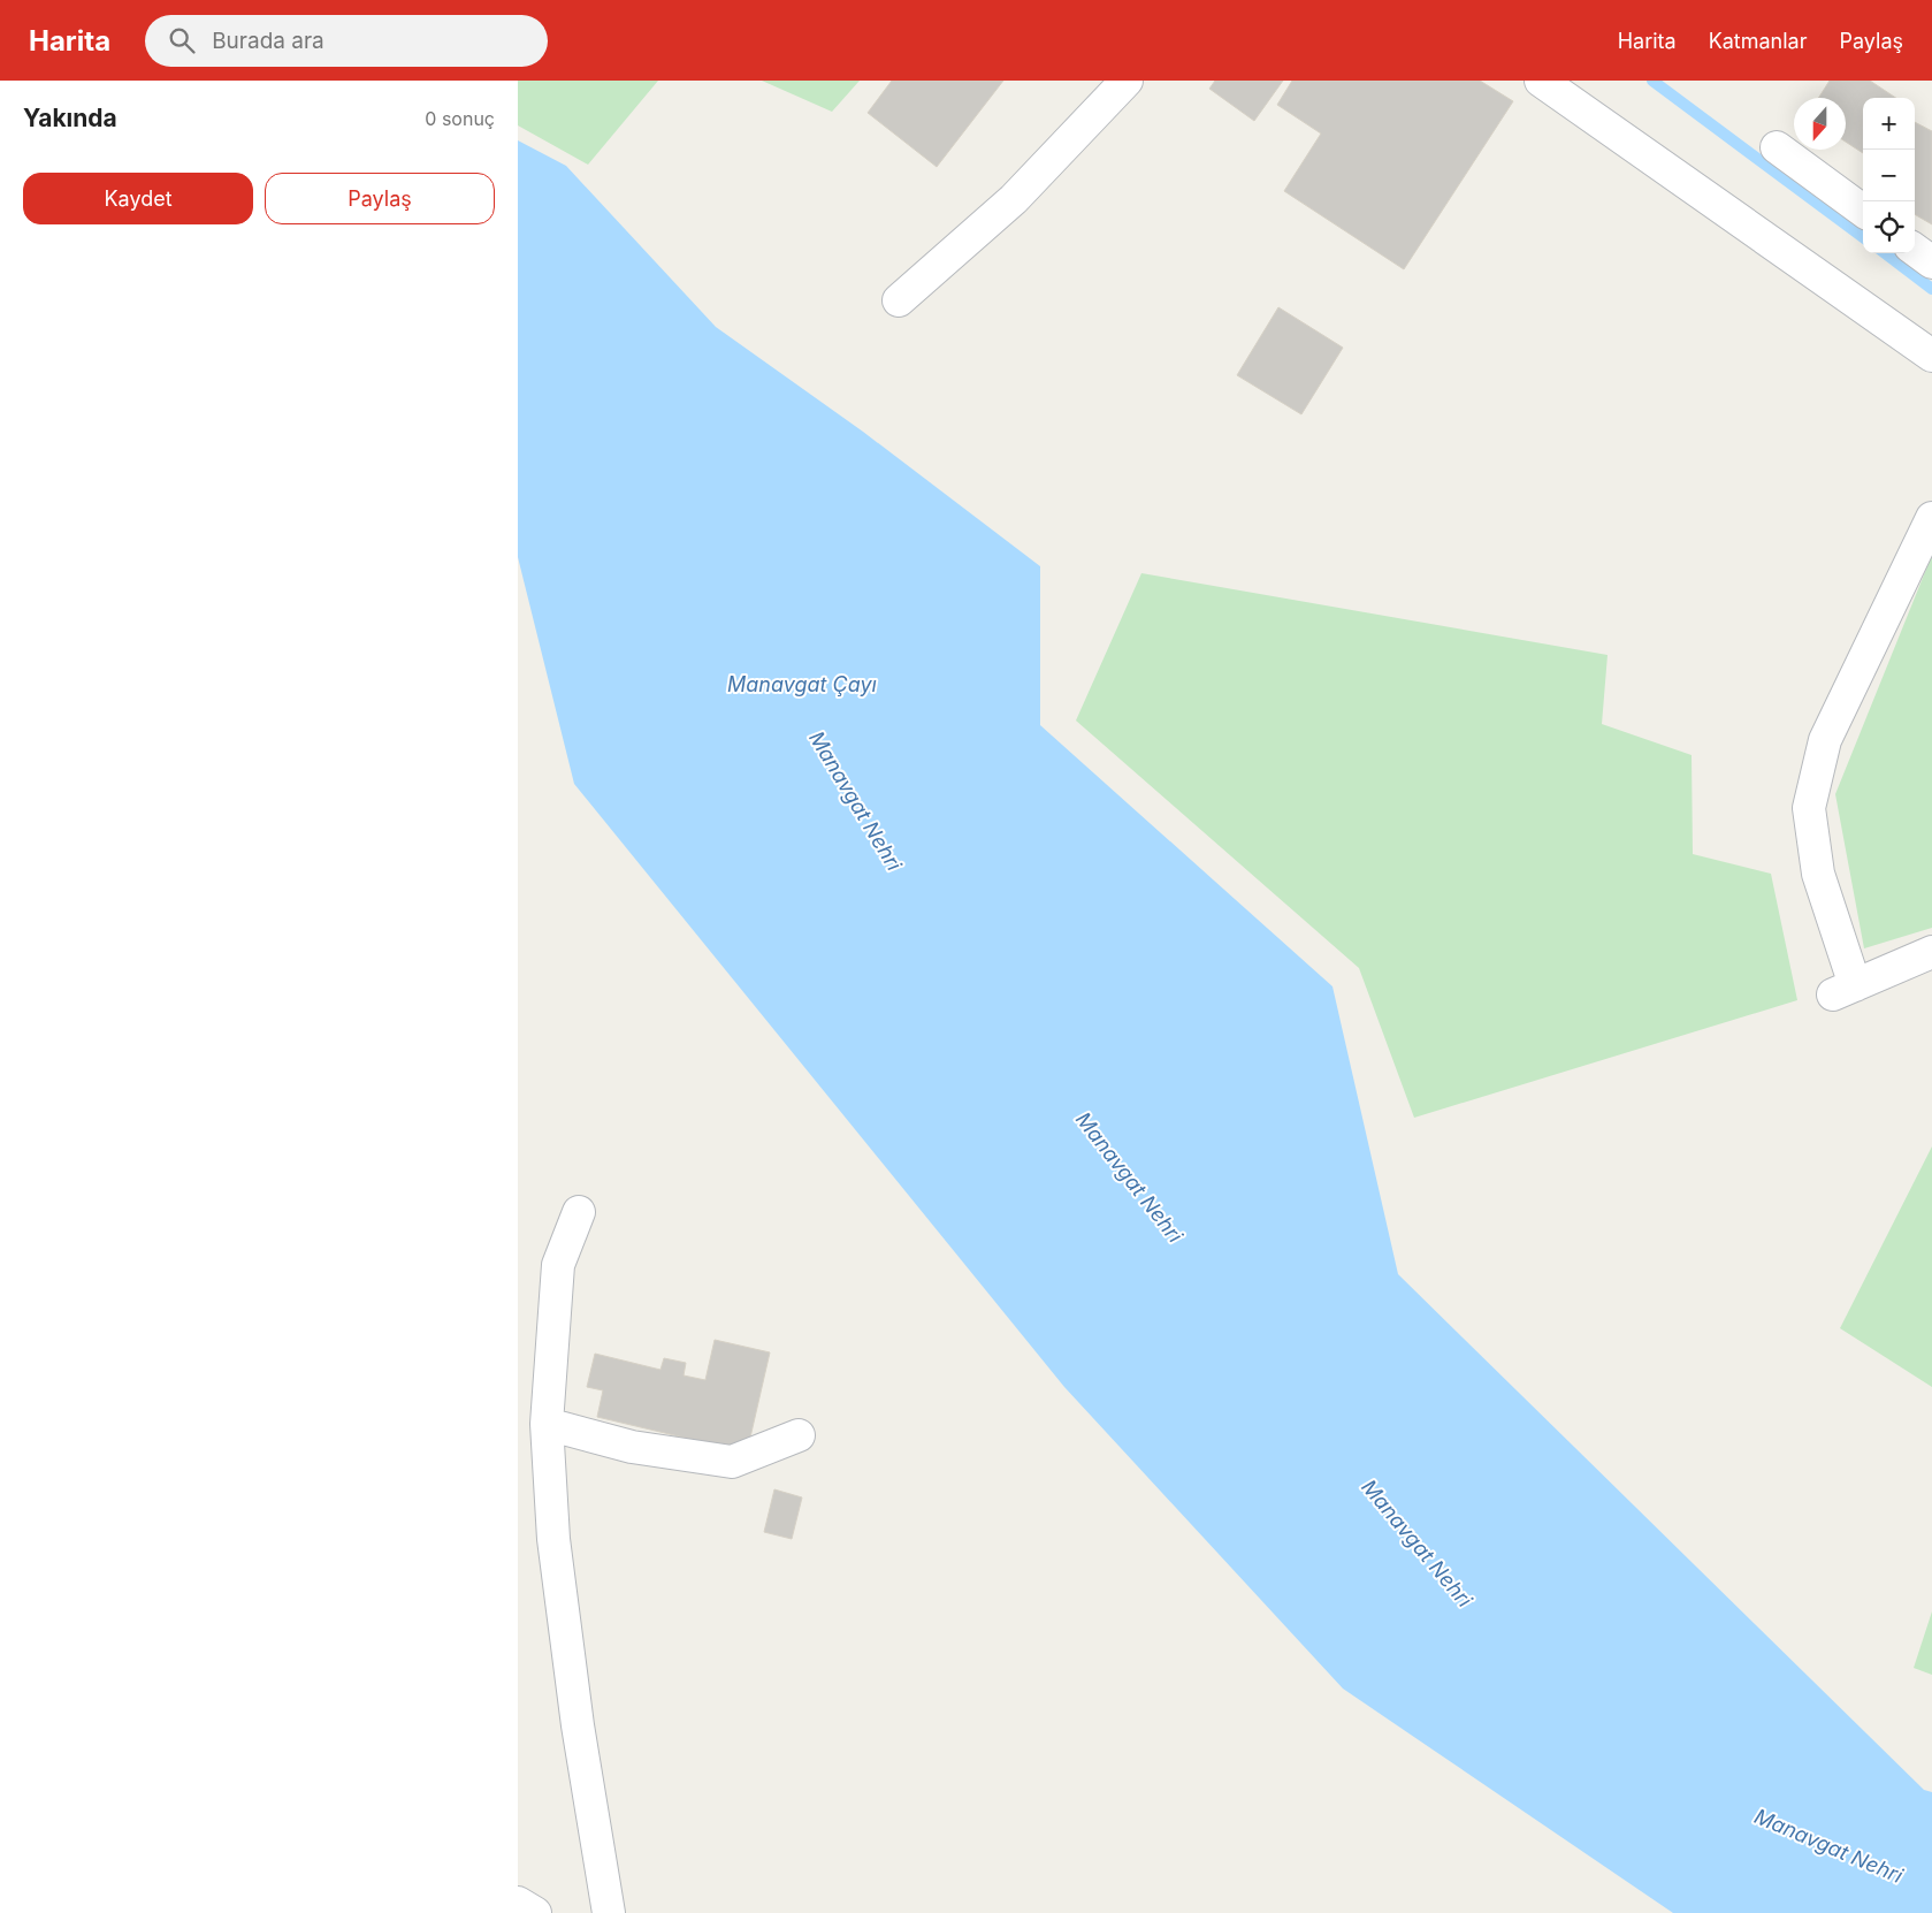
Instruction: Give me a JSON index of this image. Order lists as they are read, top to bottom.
{
  "water": ["Manavgat Çayı", "Manavgat Nehri"],
  "north": "bottom",
  "page": {
    "header": "Harita",
    "search": "Burada ara",
    "nav": ["Harita", "Katmanlar", "Paylaş"],
    "heading": ["Yakında", "0 sonuç"],
    "map_buttons": ["+", "−"],
    "buttons": ["Kaydet", "Paylaş"]
  }
}
